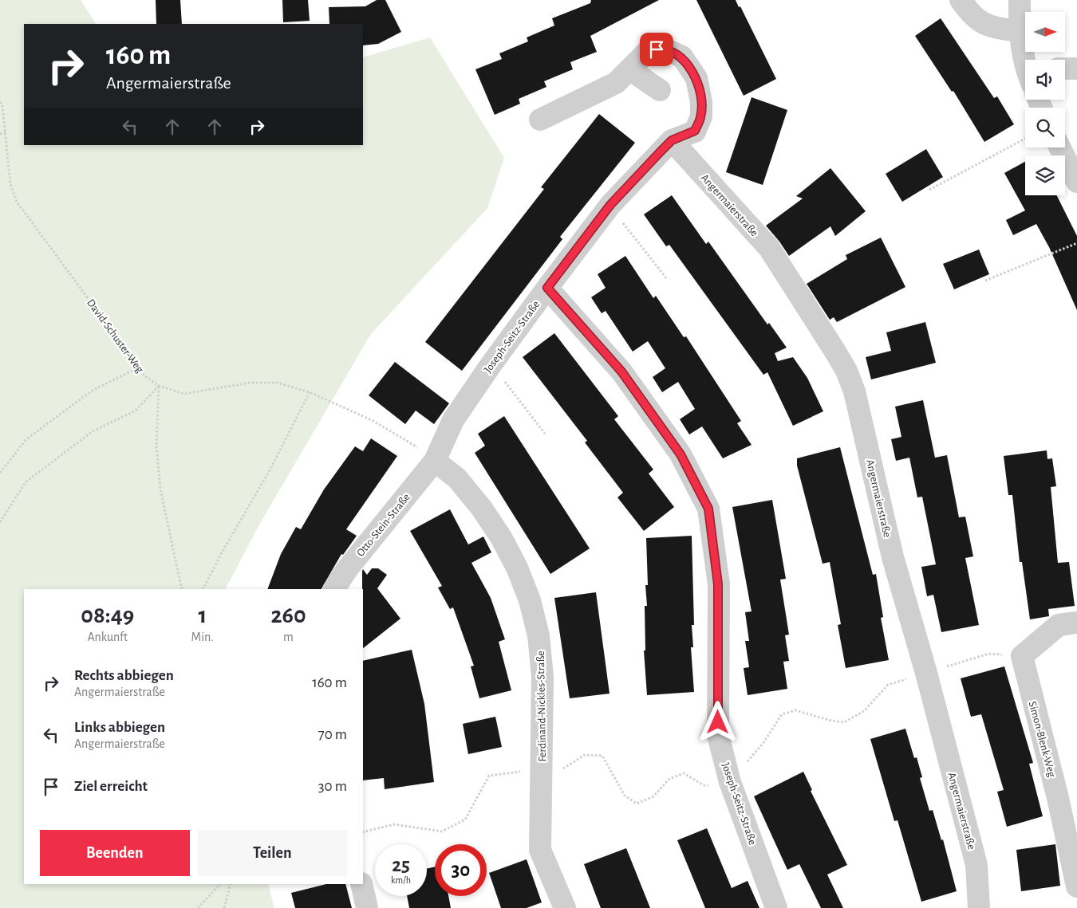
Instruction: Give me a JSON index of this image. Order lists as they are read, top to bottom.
{
  "streets": {
    "street": [
      "Angermaierstraße",
      "Joseph-Seitz-Straße",
      "Otto-Stein-Straße",
      "Ferdinand-Nickles-Straße",
      "Simon-Blenk-Weg"
    ],
    "path": ["David-Schuster-Weg"]
  },
  "crossings": [
    ["David-Schuster-Weg", "Joseph-Seitz-Straße"],
    ["David-Schuster-Weg", "Otto-Stein-Straße"],
    ["David-Schuster-Weg", "Ferdinand-Nickles-Straße"],
    ["Joseph-Seitz-Straße", "Otto-Stein-Straße"],
    ["Joseph-Seitz-Straße", "Ferdinand-Nickles-Straße"],
    ["Otto-Stein-Straße", "Ferdinand-Nickles-Straße"]
  ],
  "north": "right",
  "page": {
    "turn": ["160 m", "Angermaierstraße"],
    "eta": [
      "08:49",
      "Ankunft",
      "1",
      "Min.",
      "260",
      "m"
    ],
    "list": [
      {
        "name": "Rechts abbiegen",
        "note": "Angermaierstraße",
        "value": "160 m"
      },
      {
        "name": "Links abbiegen",
        "note": "Angermaierstraße",
        "value": "70 m"
      },
      {
        "name": "Ziel erreicht",
        "value": "30 m"
      }
    ],
    "buttons": ["Beenden", "Teilen"],
    "speed": "25 km/h",
    "limit": "30"
  }
}
